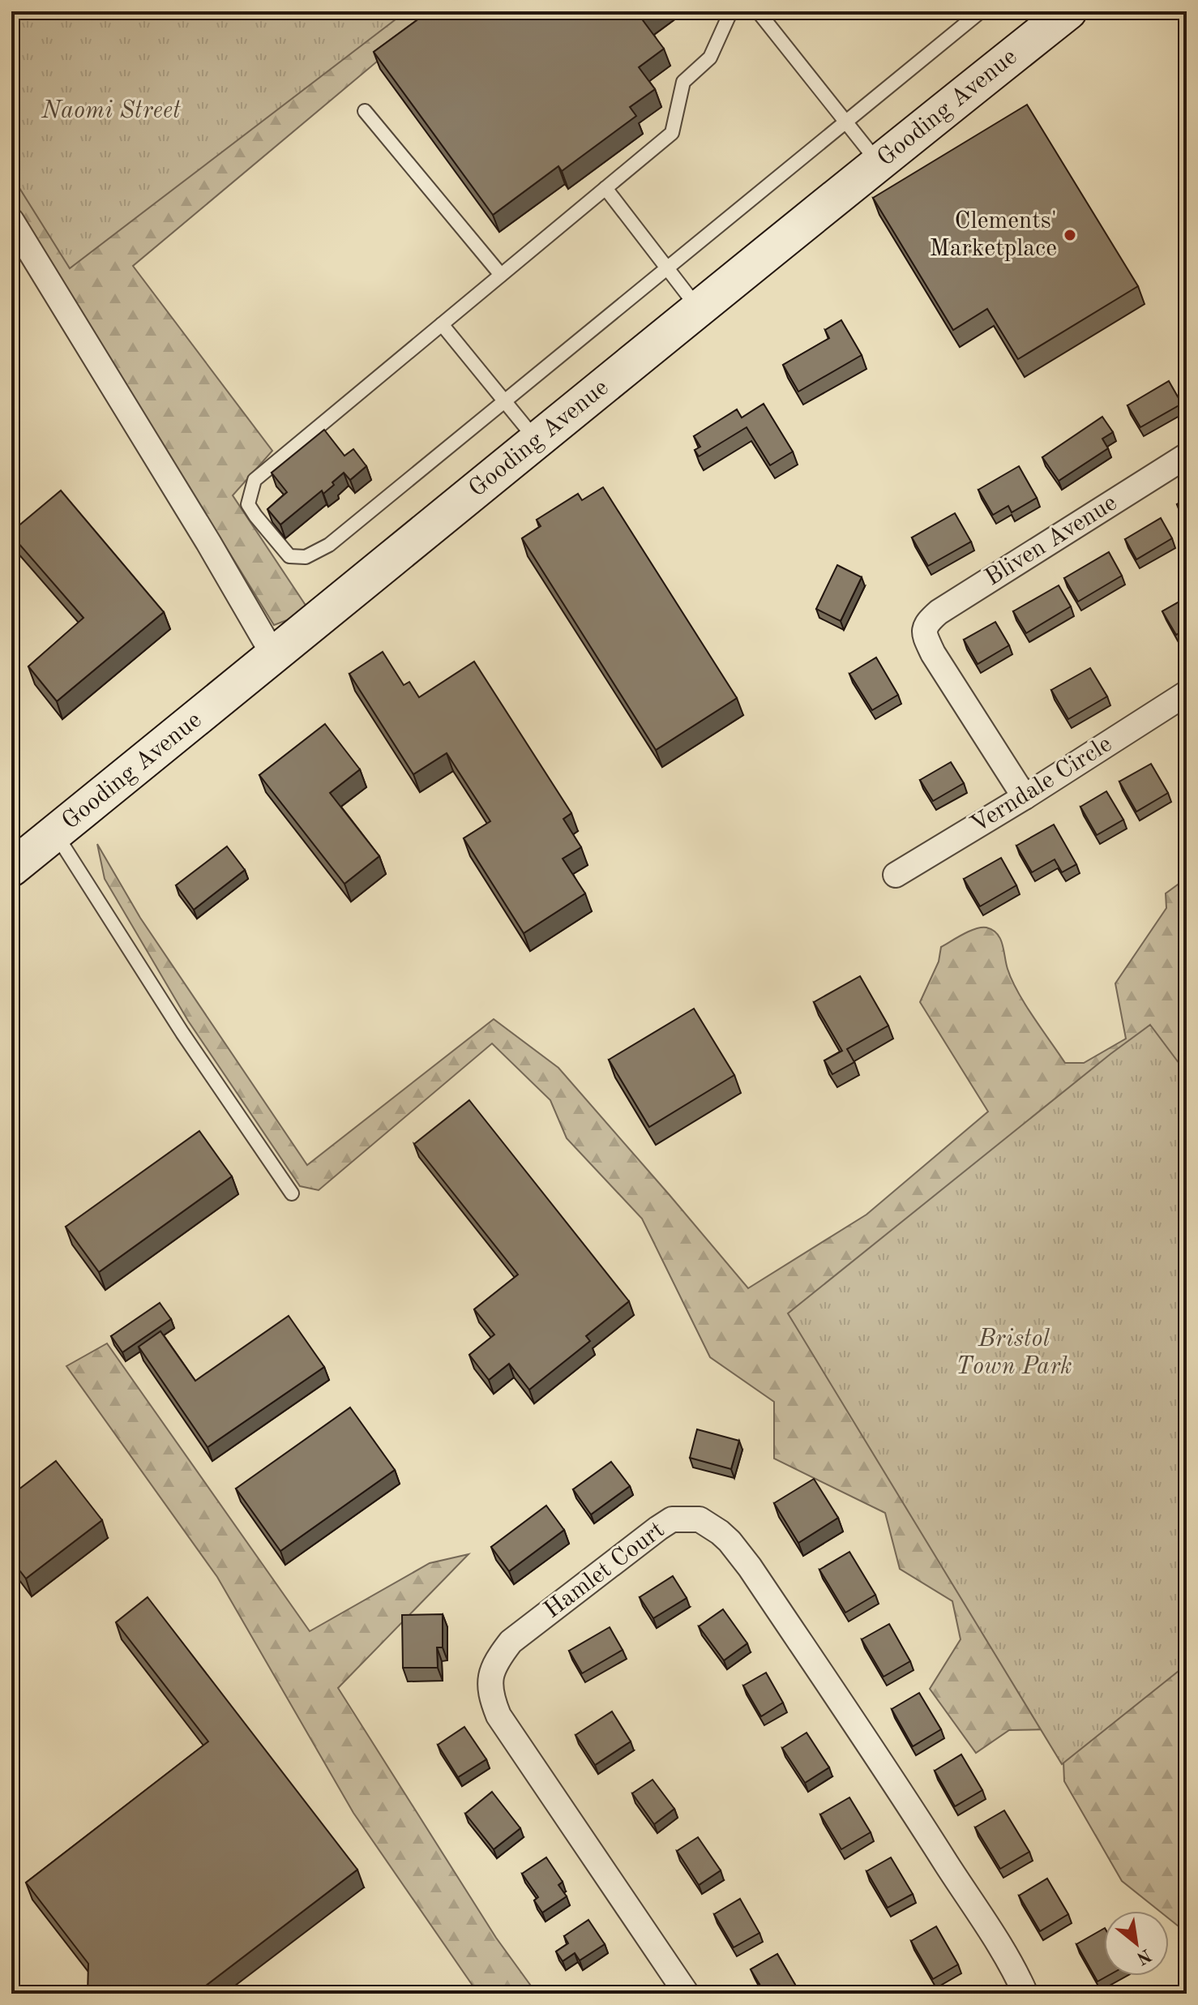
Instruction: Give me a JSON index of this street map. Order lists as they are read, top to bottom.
{
  "streets": {
    "main road": ["Gooding Avenue"],
    "street": ["Bliven Avenue", "Verndale Circle", "Hamlet Court"]
  },
  "crossings": [
    ["Bliven Avenue", "Verndale Circle"]
  ],
  "parks": ["Naomi Street", "Bristol Town Park"],
  "places": ["Clements' Marketplace"],
  "north": "bottom right"
}
